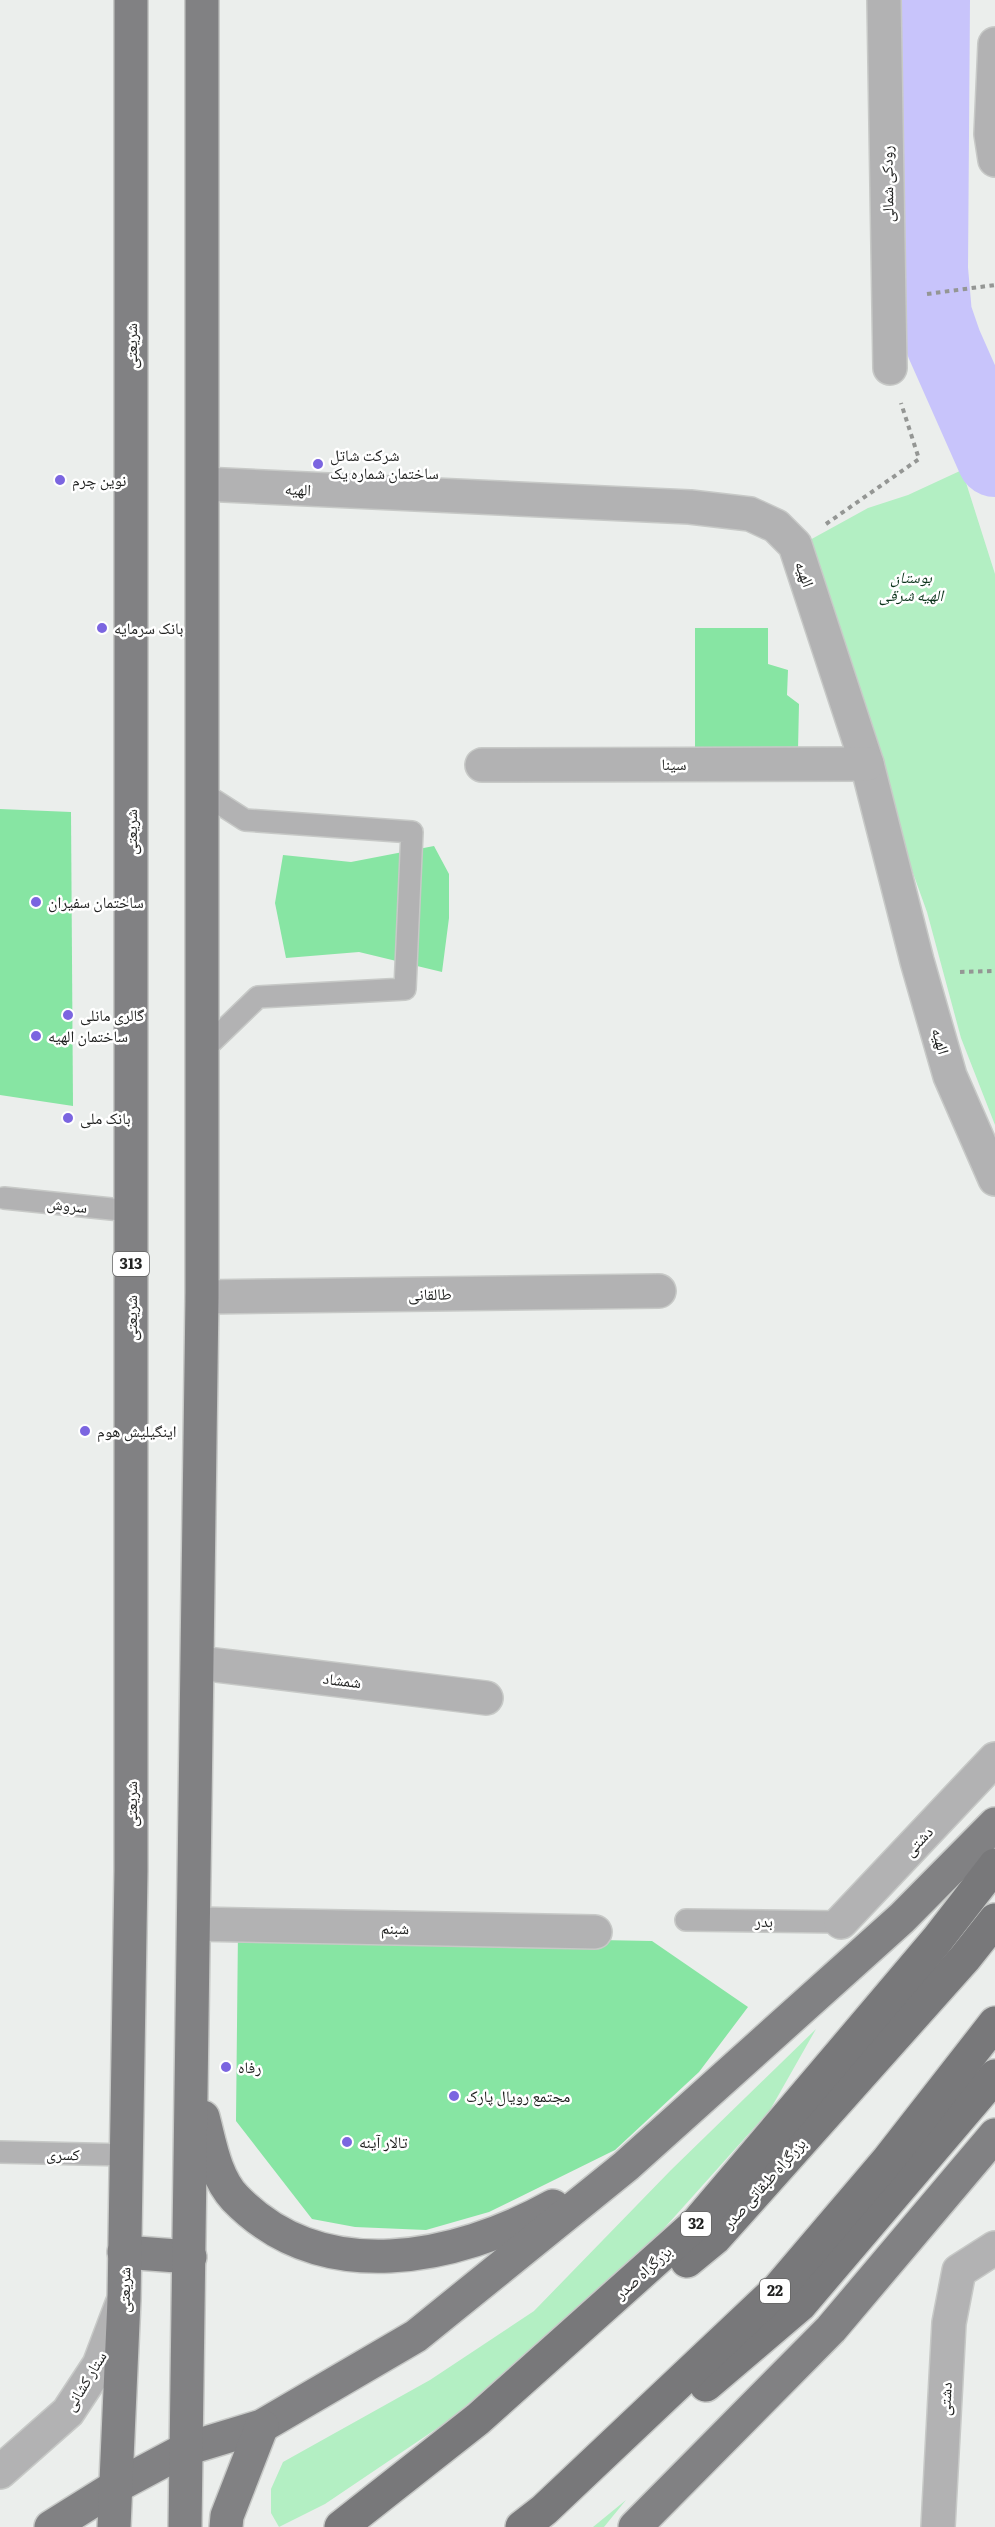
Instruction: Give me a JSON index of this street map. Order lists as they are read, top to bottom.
{
  "streets": {
    "highway": [
      "بزرگراه طبقاتی صدر",
      "32",
      "بزرگراه صدر",
      "22"
    ],
    "main road": ["شریعتی", "313"],
    "street": [
      "رودکی شمالی",
      "الهیه",
      "سینا",
      "طالقانی",
      "شمشاد",
      "دشتی",
      "شبنم",
      "ستار کشانی"
    ],
    "lane": ["سروش", "بدر", "کسری"]
  },
  "crossings": [
    ["شریعتی", "سروش"],
    ["شریعتی", "کسری"],
    ["شریعتی", "ستار کشانی"],
    ["الهیه", "سینا"],
    ["دشتی", "بدر"]
  ],
  "parks": ["بوستان الهیه شرقی"],
  "places": [
    "شرکت شاتل ساختمان شماره یک",
    "نوین چرم",
    "بانک سرمایه",
    "ساختمان سفیران",
    "گالری مانلی",
    "ساختمان الهیه",
    "بانک ملی",
    "اینگیلیش هوم",
    "رفاه",
    "مجتمع رویال پارک",
    "تالار آینه"
  ]
}
